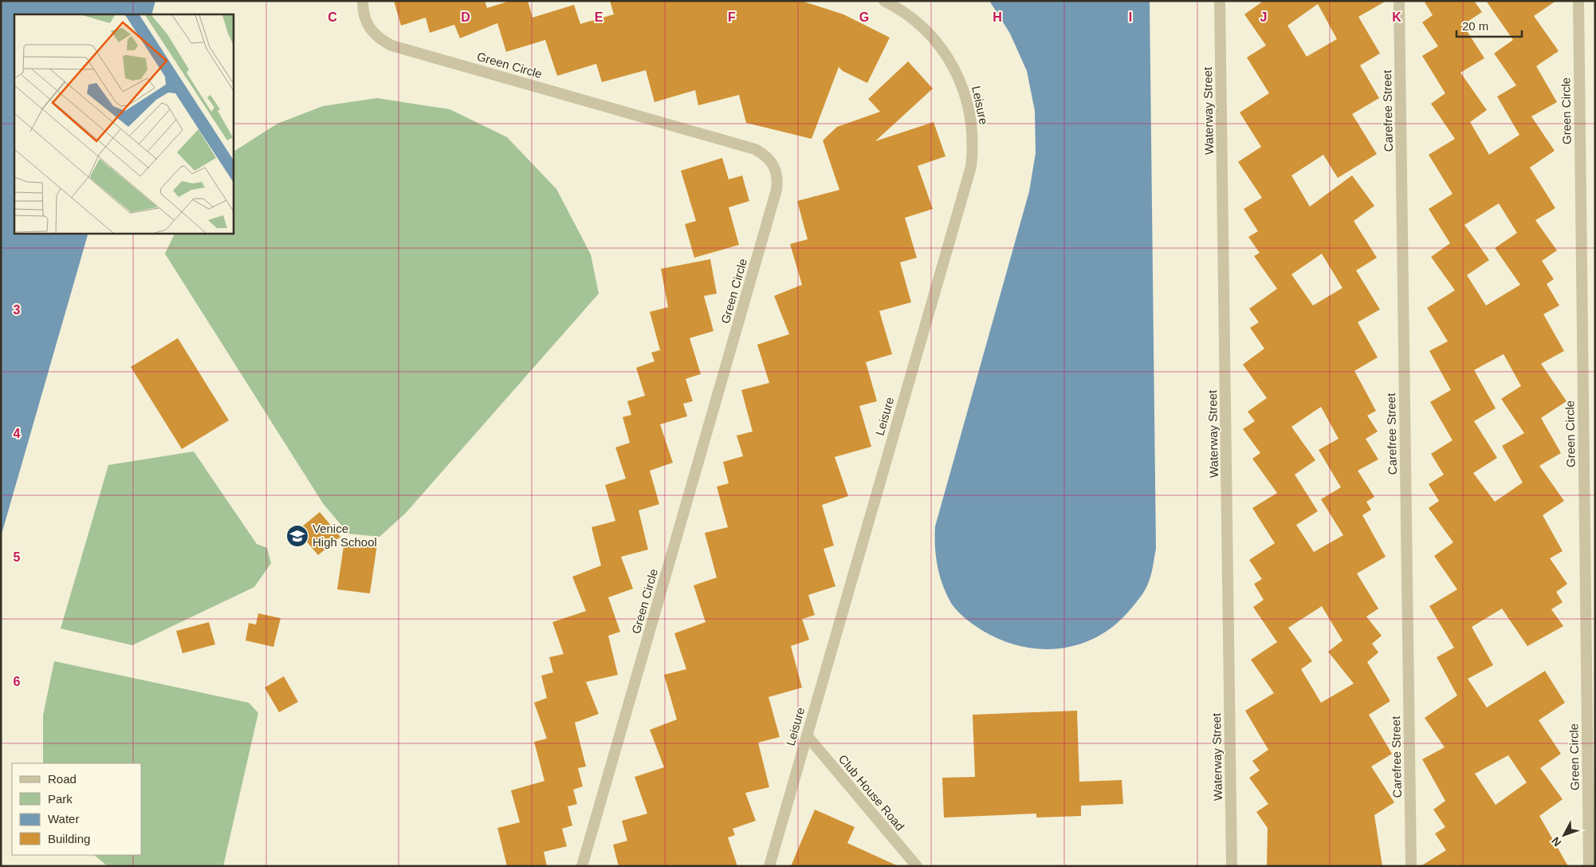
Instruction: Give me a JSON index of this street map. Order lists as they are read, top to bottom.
{
  "streets": {
    "street": [
      "Green Circle",
      "Leisure",
      "Waterway Street",
      "Carefree Street",
      "Club House Road"
    ]
  },
  "crossings": [
    ["Leisure", "Club House Road"]
  ],
  "places": {
    "school or university": ["Venice High School"]
  },
  "legend": [
    "Road",
    "Park",
    "Water",
    "Building"
  ],
  "scale_bar": "20 m",
  "north": "bottom left",
  "grid": {
    "columns": [
      "C",
      "D",
      "E",
      "F",
      "G",
      "H",
      "I",
      "J",
      "K"
    ],
    "rows": [
      "3",
      "4",
      "5",
      "6"
    ]
  }
}
